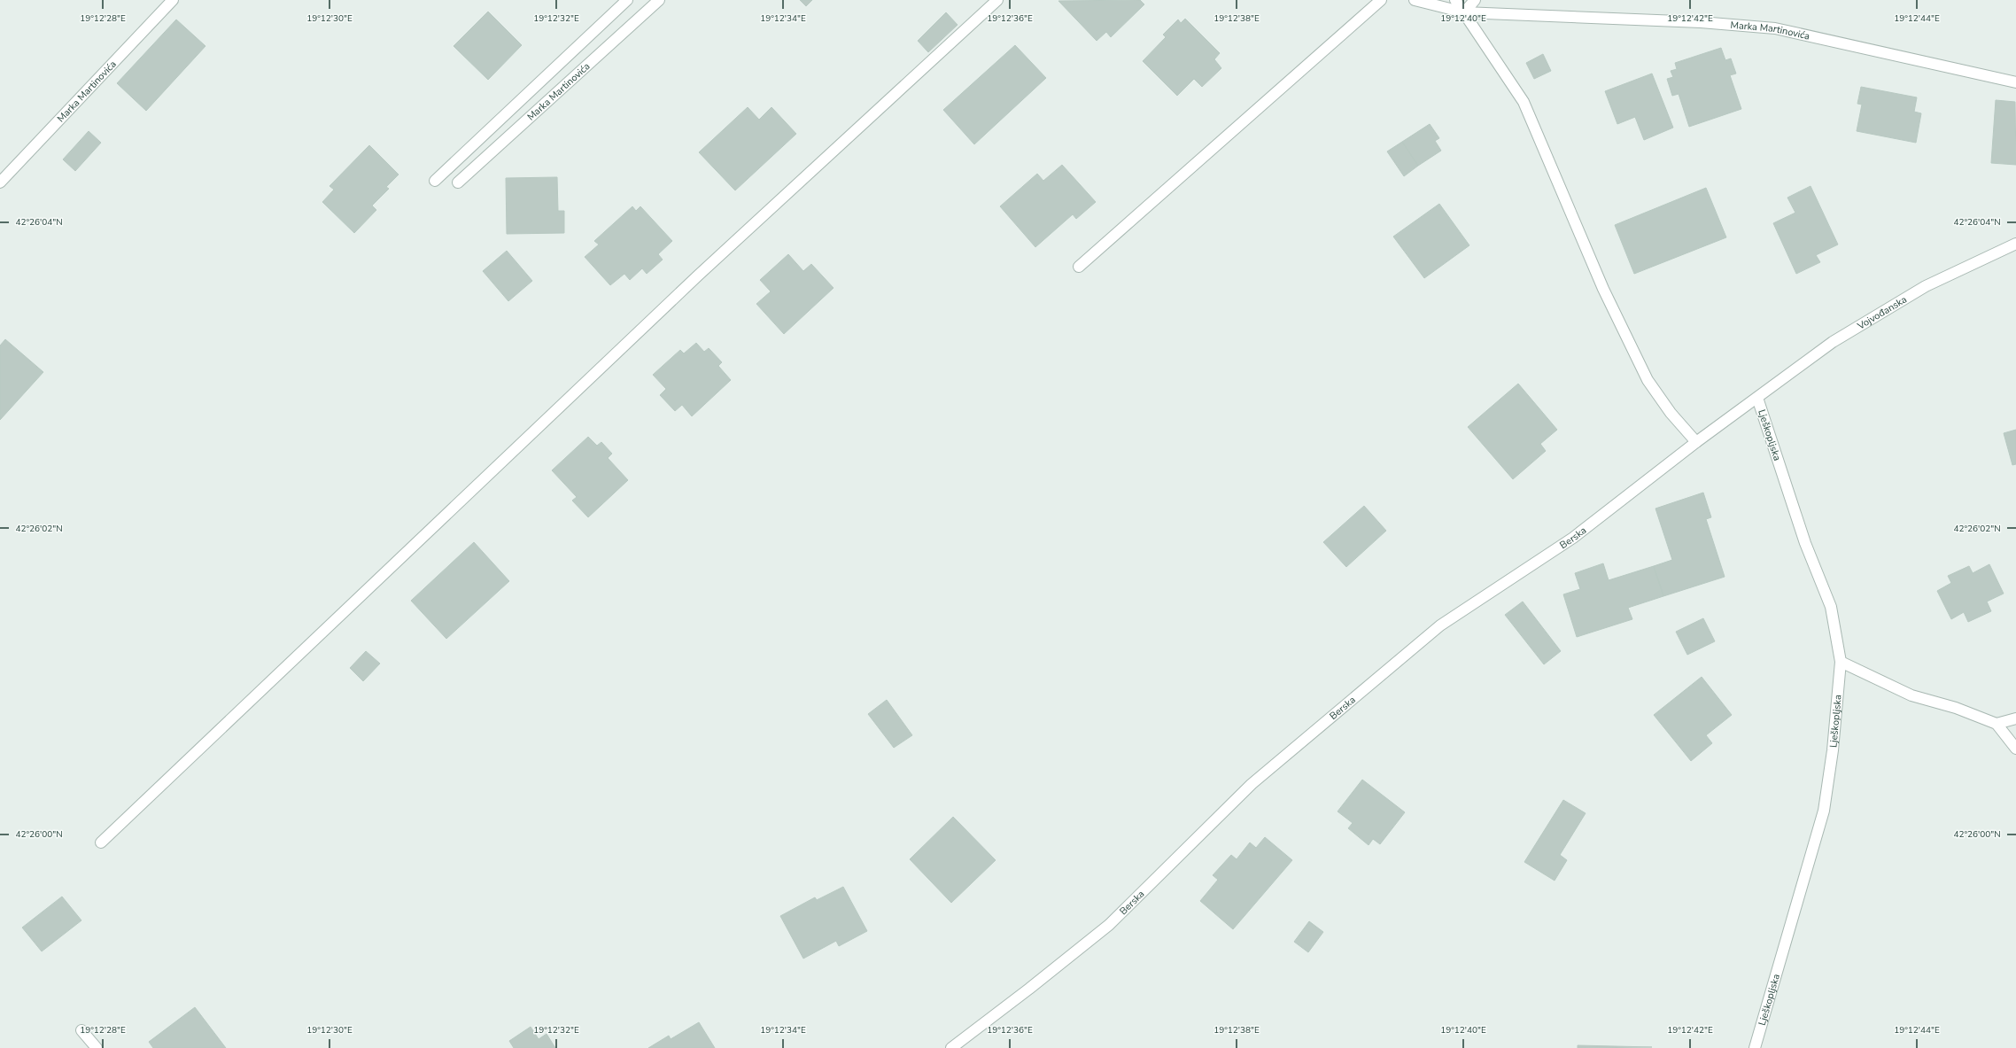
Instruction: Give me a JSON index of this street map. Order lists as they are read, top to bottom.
{
  "streets": {
    "street": [
      "Marka Martinovića",
      "Vojvođanska",
      "Lješkopljska",
      "Berska"
    ]
  },
  "crossings": [
    ["Vojvođanska", "Lješkopljska"],
    ["Vojvođanska", "Berska"],
    ["Lješkopljska", "Berska"]
  ],
  "coordinates": [
    "19°12'28\"E",
    "19°12'30\"E",
    "19°12'32\"E",
    "19°12'34\"E",
    "19°12'36\"E",
    "19°12'38\"E",
    "19°12'40\"E",
    "19°12'42\"E",
    "19°12'44\"E",
    "42°26'04\"N",
    "42°26'02\"N",
    "42°26'00\"N"
  ]
}
